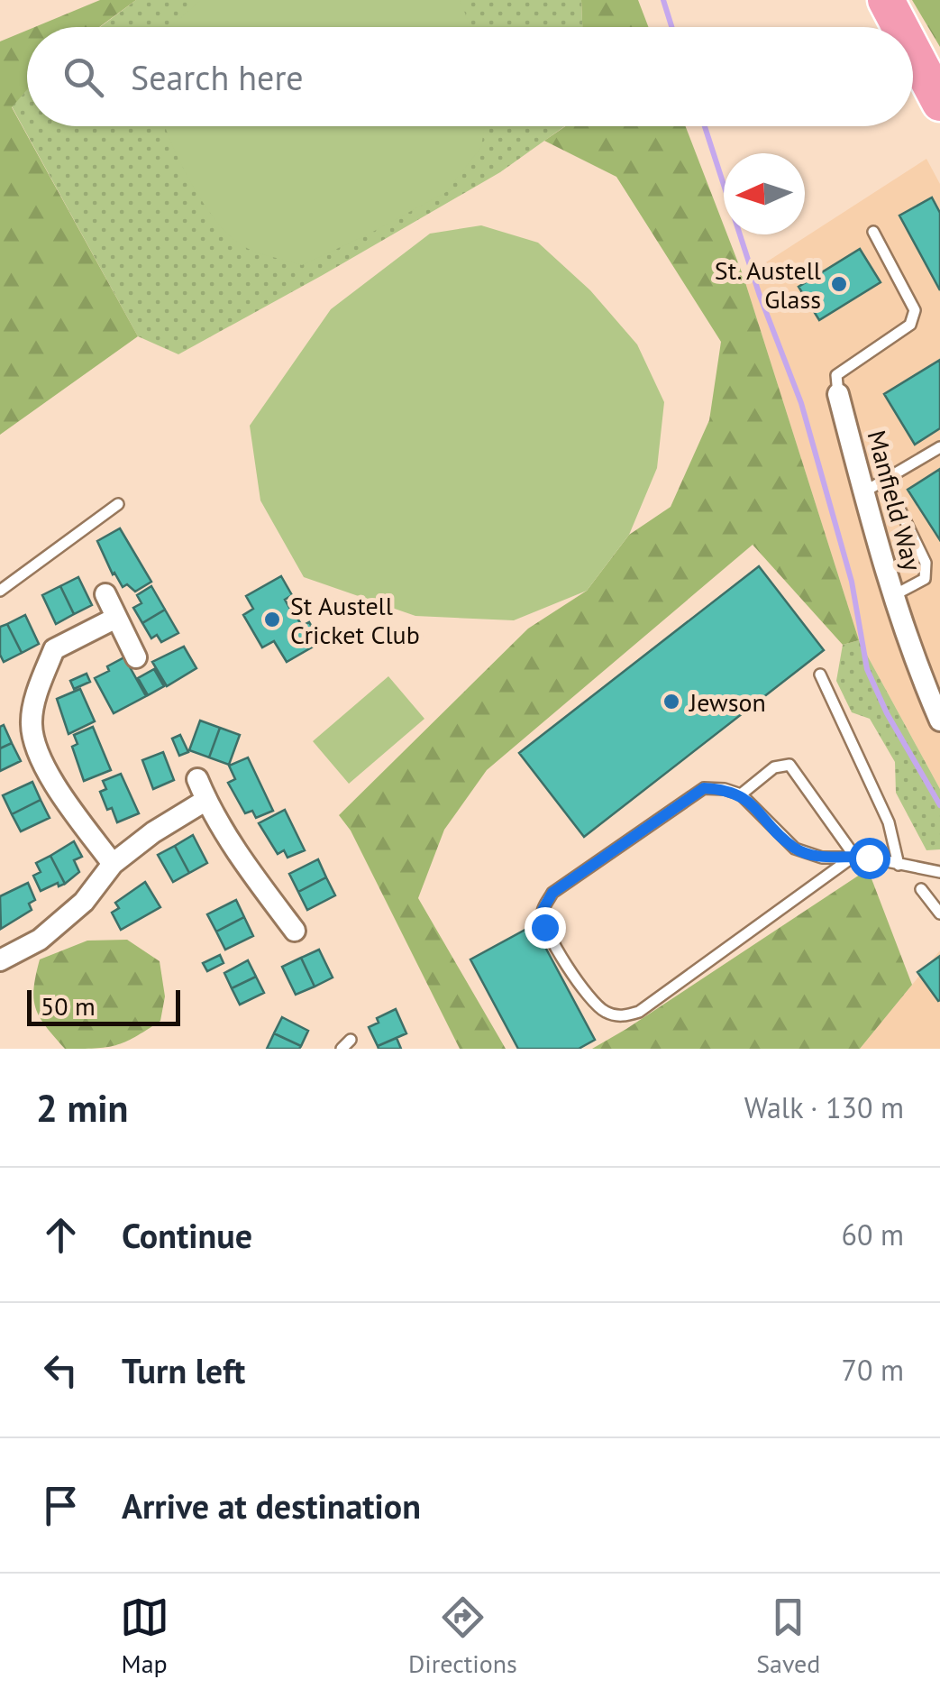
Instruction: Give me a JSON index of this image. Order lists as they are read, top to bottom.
{
  "streets": {
    "street": ["Manfield Way"]
  },
  "places": ["St. Austell Glass", "St Austell Cricket Club", "Jewson"],
  "scale_bar": "50 m",
  "north": "left",
  "page": {
    "search": "Search here",
    "scale": "50 m",
    "heading": ["2 min", "Walk · 130 m"],
    "list": [
      ["Continue", "60 m"],
      ["Turn left", "70 m"],
      "Arrive at destination"
    ],
    "nav": ["Map", "Directions", "Saved"]
  }
}
